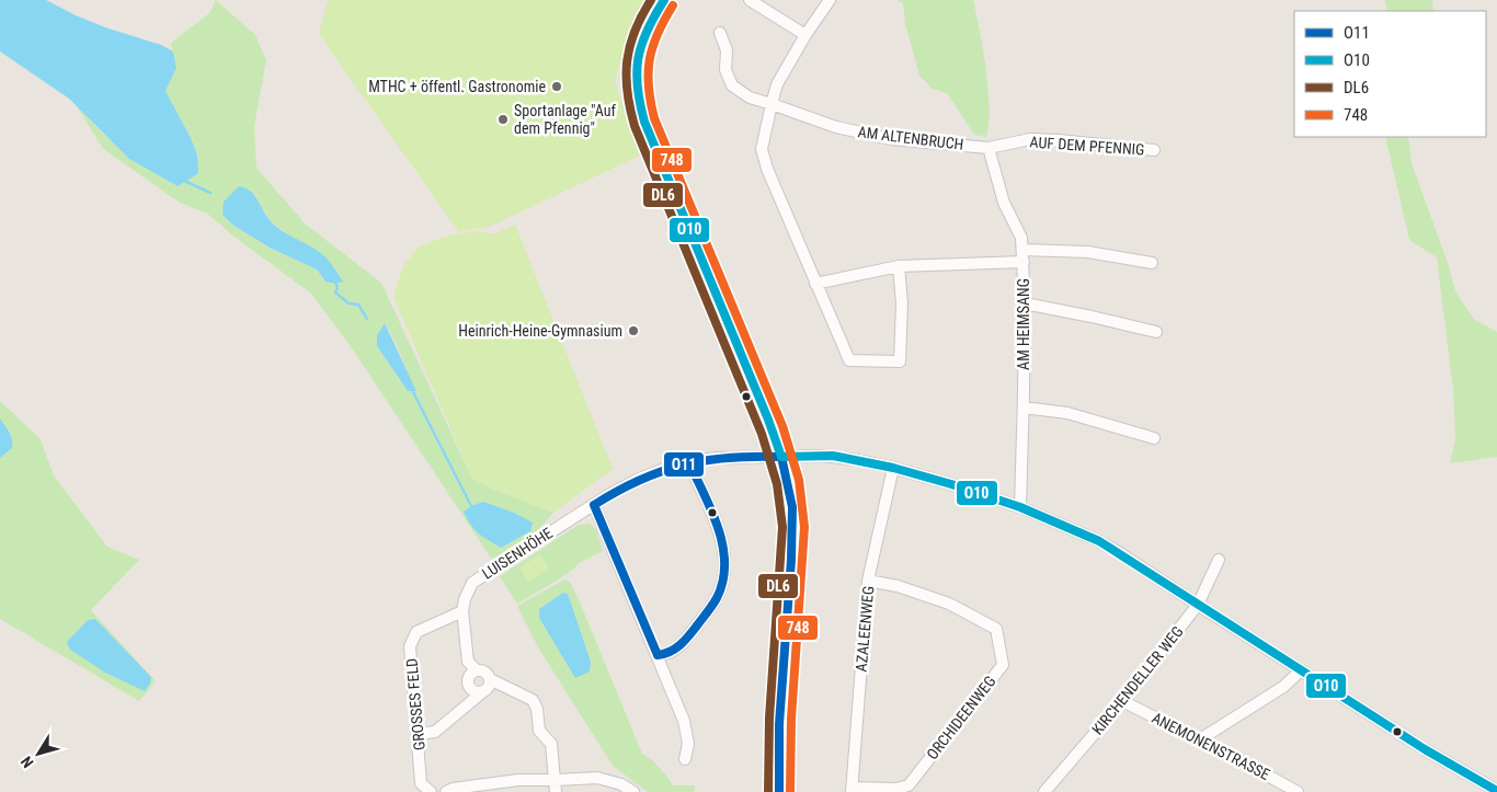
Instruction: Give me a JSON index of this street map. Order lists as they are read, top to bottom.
{
  "streets": {
    "street": [
      "AM ALTENBRUCH",
      "AUF DEM PFENNIG",
      "AM HEIMSANG",
      "LUISENHÖHE",
      "AZALEENWEG",
      "KIRCHENDELLER WEG",
      "GROSSES FELD",
      "ORCHIDEENWEG",
      "ANEMONENSTRASSE"
    ]
  },
  "crossings": [
    ["AM ALTENBRUCH", "AUF DEM PFENNIG"],
    ["AM ALTENBRUCH", "AM HEIMSANG"],
    ["AUF DEM PFENNIG", "AM HEIMSANG"],
    ["AM HEIMSANG", "LUISENHÖHE"],
    ["LUISENHÖHE", "AZALEENWEG"],
    ["LUISENHÖHE", "KIRCHENDELLER WEG"],
    ["LUISENHÖHE", "GROSSES FELD"],
    ["AZALEENWEG", "ORCHIDEENWEG"],
    ["KIRCHENDELLER WEG", "ANEMONENSTRASSE"]
  ],
  "places": ["MTHC + öffentl. Gastronomie", "Sportanlage \"Auf dem Pfennig\"", "Heinrich-Heine-Gymnasium"],
  "lines": [
    "transit line O10",
    "transit line DL6",
    "transit line 748",
    "transit line O11"
  ],
  "legend": [
    "O11",
    "O10",
    "DL6",
    "748"
  ],
  "north": "bottom left"
}
